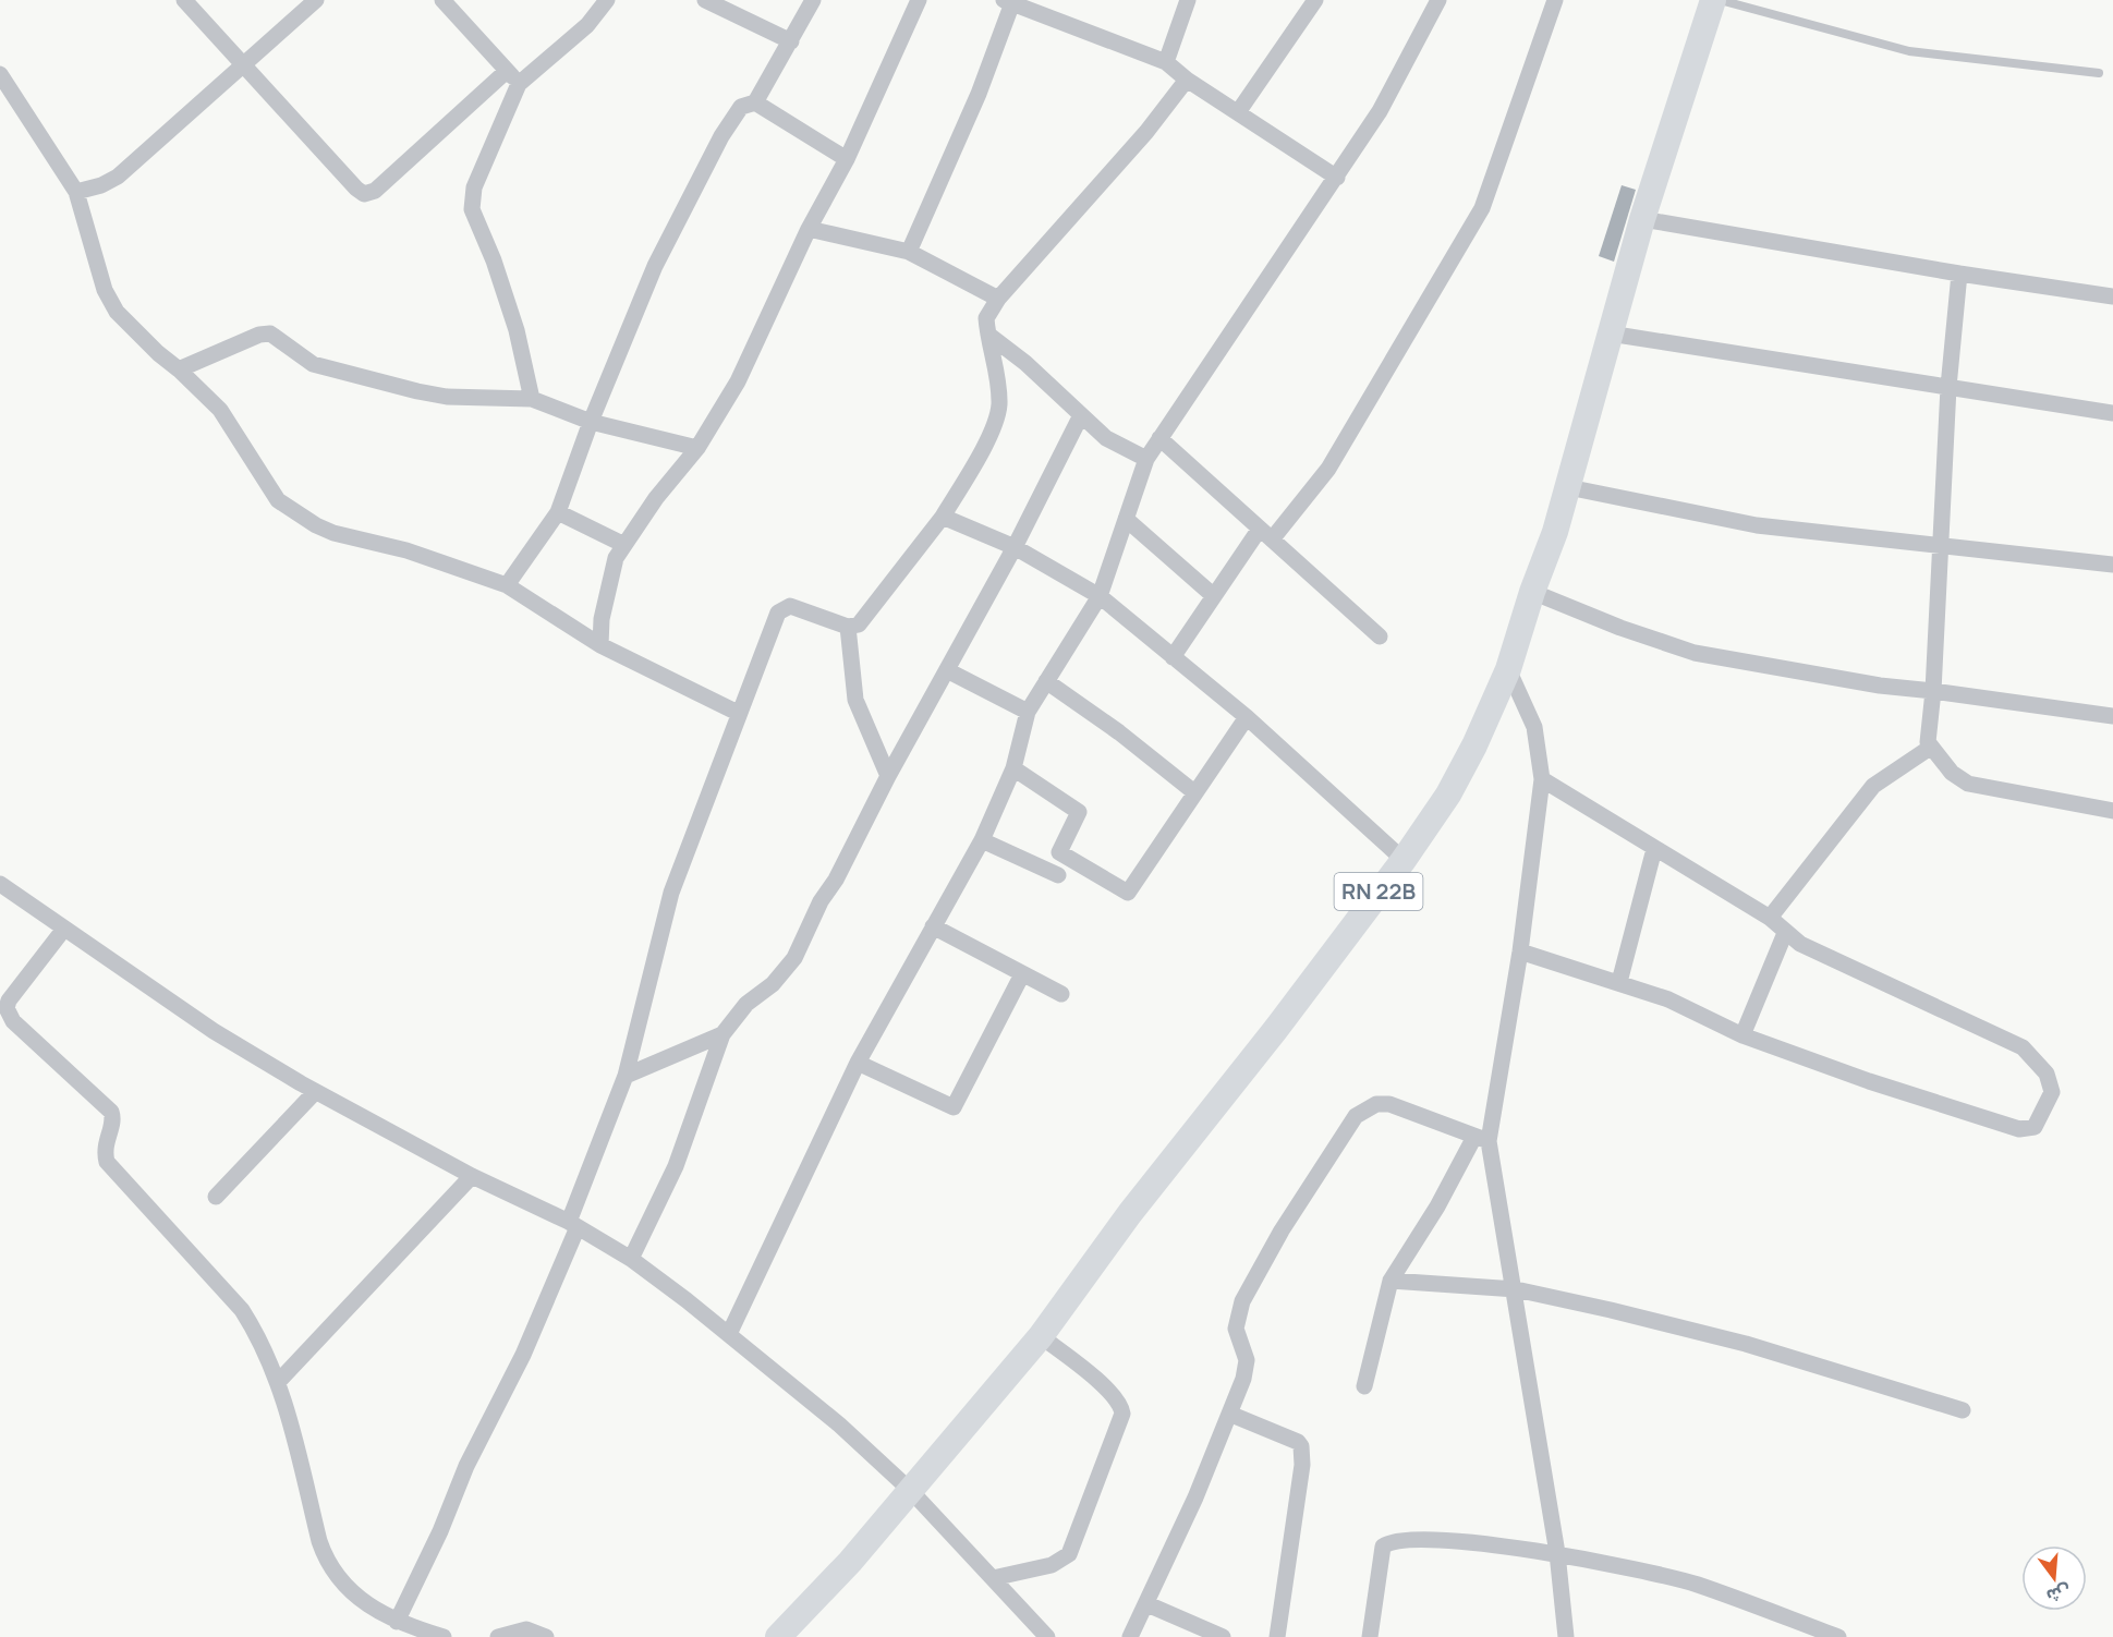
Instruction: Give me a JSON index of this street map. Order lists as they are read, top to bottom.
{
  "streets": {
    "main road": ["RN 22B"]
  },
  "north": "bottom"
}
